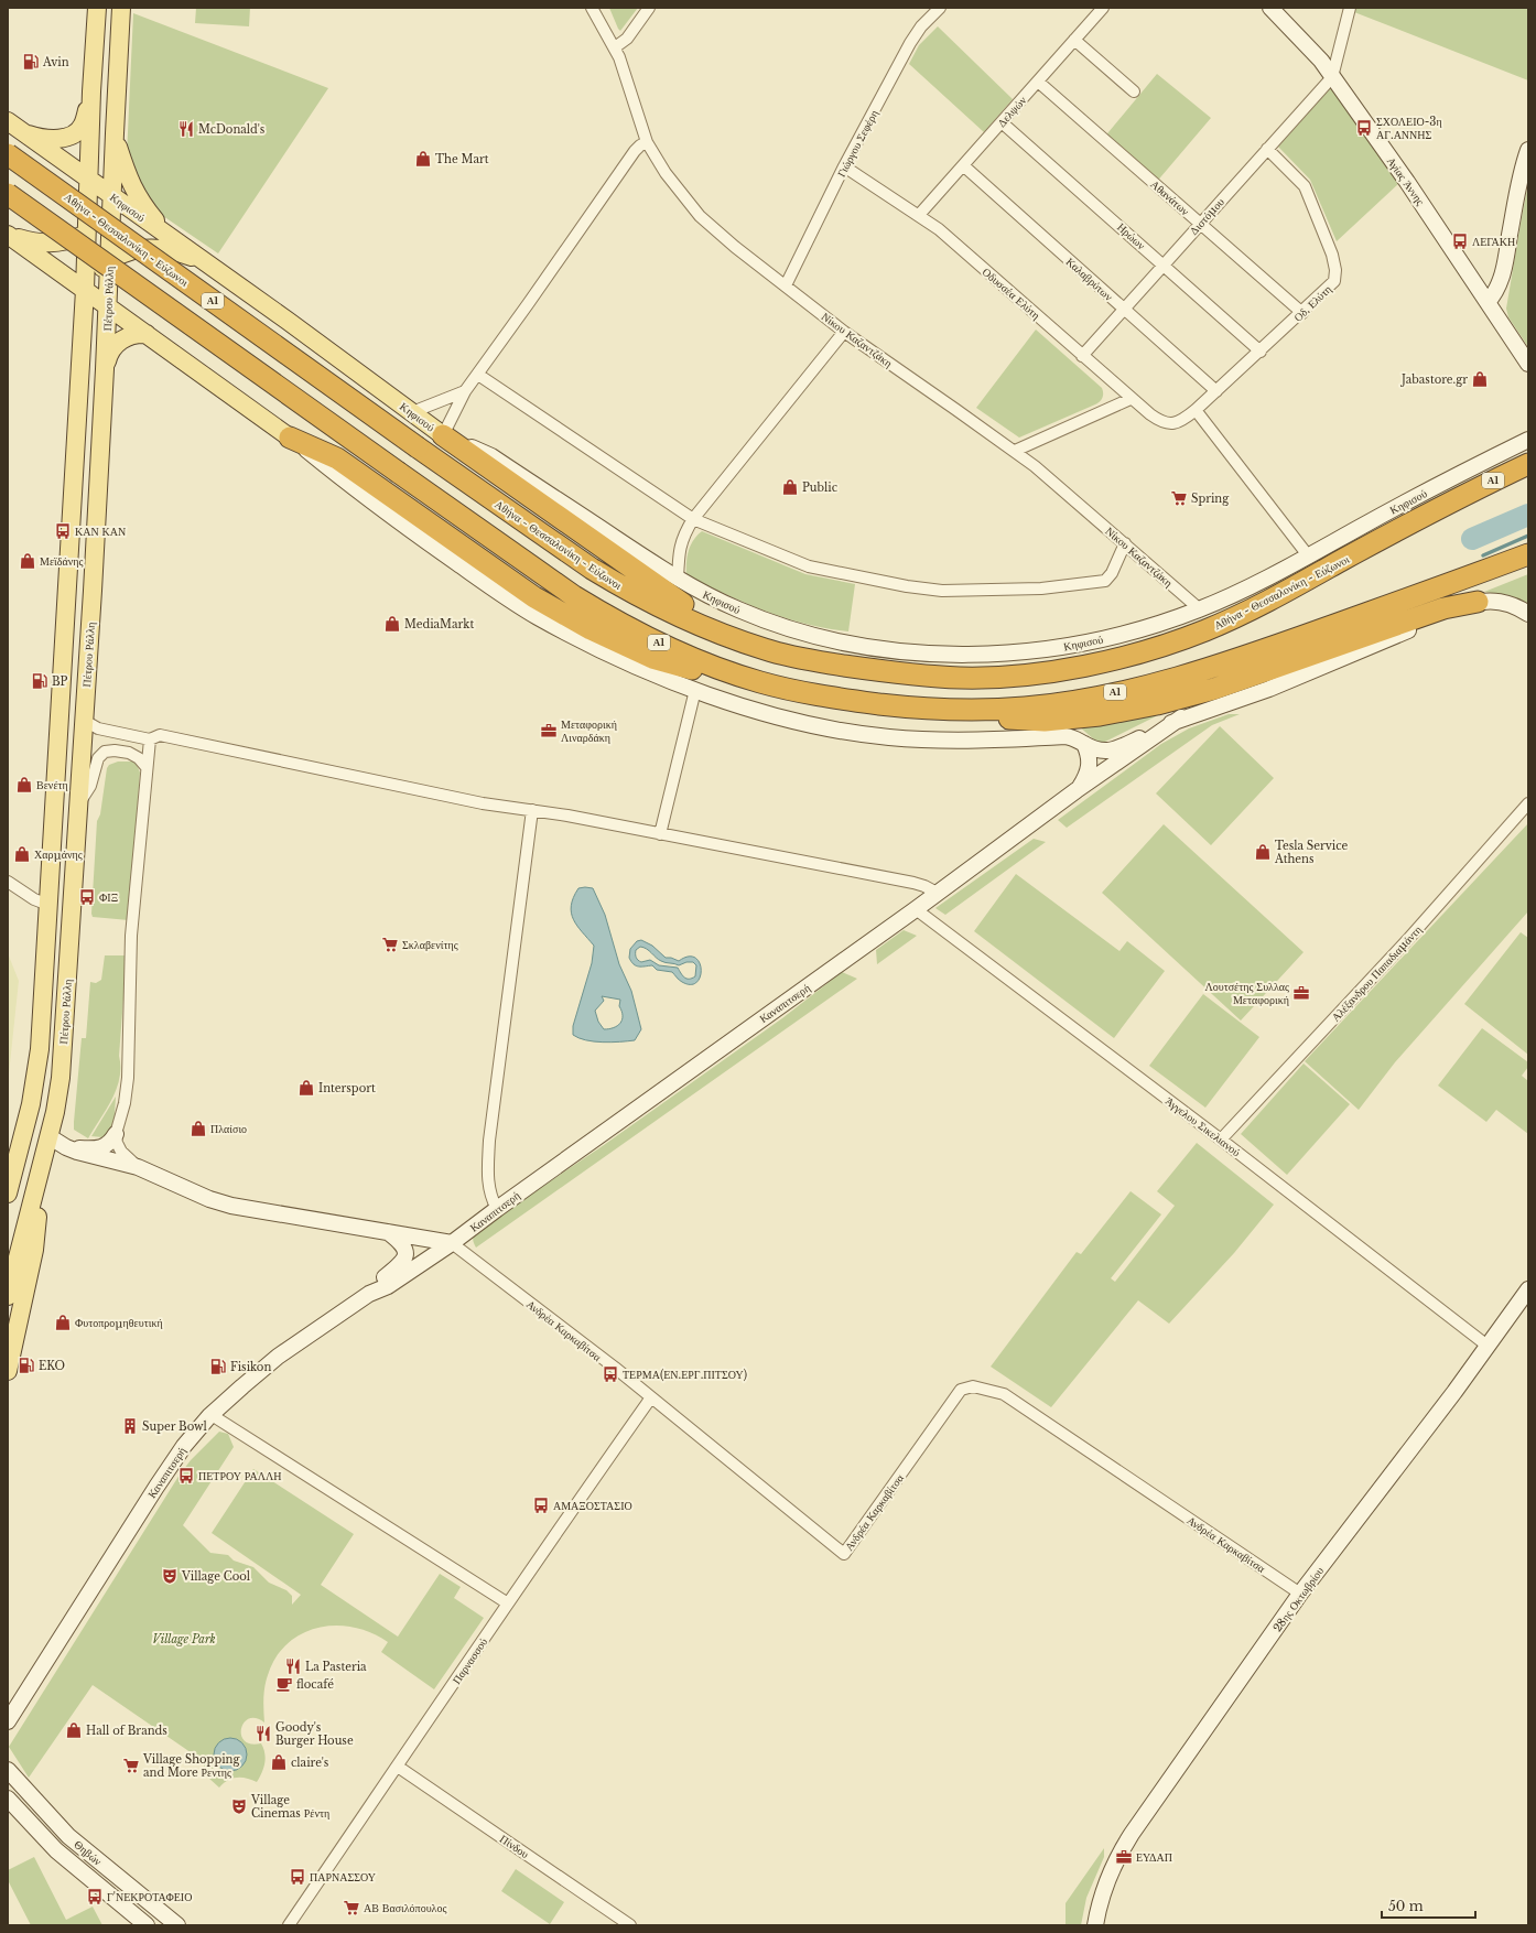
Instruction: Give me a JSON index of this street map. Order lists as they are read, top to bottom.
{
  "streets": {
    "highway": ["Αθήνα - Θεσσαλονίκη - Εύζωνοι", "Α1"],
    "main road": ["Κηφισού", "Πέτρου Ράλλη"],
    "street": [
      "Δελψών",
      "Γιώργου Σεφέρη",
      "Αγίας Άννης",
      "Αθανάτων",
      "Διστόμου",
      "Ηρώων",
      "Καλαβρύτων",
      "Οδυσσέα Ελύτη",
      "Οδ. Ελύτη",
      "Νίκου Καζαντζάκη",
      "Αλέξανδρου Παπαδιαμάντη",
      "Καναπιτσερή",
      "Άγγελου Σικελιανού",
      "Ανδρέα Καρκαβίτσα",
      "28ης Οκτωβρίου",
      "Παρνασσού",
      "Πίνδου",
      "Θηβών"
    ]
  },
  "crossings": [
    ["Δελψών", "Αθανάτων"],
    ["Δελψών", "Ηρώων"],
    ["Δελψών", "Καλαβρύτων"],
    ["Δελψών", "Οδυσσέα Ελύτη"],
    ["Γιώργου Σεφέρη", "Οδυσσέα Ελύτη"],
    ["Γιώργου Σεφέρη", "Νίκου Καζαντζάκη"],
    ["Αγίας Άννης", "Διστόμου"],
    ["Αθανάτων", "Διστόμου"],
    ["Αθανάτων", "Οδ. Ελύτη"],
    ["Κηφισού", "Πέτρου Ράλλη"],
    ["Κηφισού", "Νίκου Καζαντζάκη"],
    ["Διστόμου", "Ηρώων"],
    ["Διστόμου", "Καλαβρύτων"],
    ["Διστόμου", "Οδυσσέα Ελύτη"],
    ["Διστόμου", "Οδ. Ελύτη"],
    ["Ηρώων", "Οδ. Ελύτη"],
    ["Καλαβρύτων", "Οδ. Ελύτη"],
    ["Οδυσσέα Ελύτη", "Οδ. Ελύτη"],
    ["Πέτρου Ράλλη", "Α1"],
    ["Αλέξανδρου Παπαδιαμάντη", "Άγγελου Σικελιανού"],
    ["Καναπιτσερή", "Άγγελου Σικελιανού"],
    ["Καναπιτσερή", "Ανδρέα Καρκαβίτσα"],
    ["Άγγελου Σικελιανού", "28ης Οκτωβρίου"],
    ["Ανδρέα Καρκαβίτσα", "28ης Οκτωβρίου"],
    ["Ανδρέα Καρκαβίτσα", "Παρνασσού"],
    ["Παρνασσού", "Πίνδου"]
  ],
  "parks": ["Village Park"],
  "places": {
    "fuel station": [
      "Avin",
      "BP",
      "EKO",
      "Fisikon"
    ],
    "bus stop": [
      "ΣΧΟΛΕΙΟ-3η ΑΓ.ΑΝΝΗΣ",
      "ΛΕΓΑΚΗ",
      "ΚΑΝ ΚΑΝ",
      "ΦΙΞ",
      "ΤΕΡΜΑ(ΕΝ.ΕΡΓ.ΠΙΤΣΟΥ)",
      "ΠΕΤΡΟΥ ΡΑΛΛΗ",
      "ΑΜΑΞΟΣΤΑΣΙΟ",
      "ΠΑΡΝΑΣΣΟΥ",
      "Γ'ΝΕΚΡΟΤΑΦΕΙΟ"
    ],
    "restaurant": ["McDonald's", "La Pasteria", "Goody's Burger House"],
    "shop": [
      "The Mart",
      "Jabastore.gr",
      "Public",
      "Μεϊδάνης",
      "MediaMarkt",
      "Βενέτη",
      "Tesla Service Athens",
      "Χαρμάνης",
      "Intersport",
      "Πλαίσιο",
      "Φυτοπρομηθευτική",
      "Hall of Brands",
      "claire's"
    ],
    "supermarket": [
      "Spring",
      "Σκλαβενίτης",
      "Village Shopping and More Ρεντης",
      "ΑΒ Βασιλόπουλος"
    ],
    "office": ["Μεταφορική Λιναρδάκη", "Λουτσέτης Συλλας Μεταφορική", "ΕΥΔΑΠ"],
    "building": ["Super Bowl"],
    "theatre": ["Village Cool", "Village Cinemas Ρέντη"],
    "cafe": ["flocafé"]
  },
  "scale_bar": "50 m"
}
